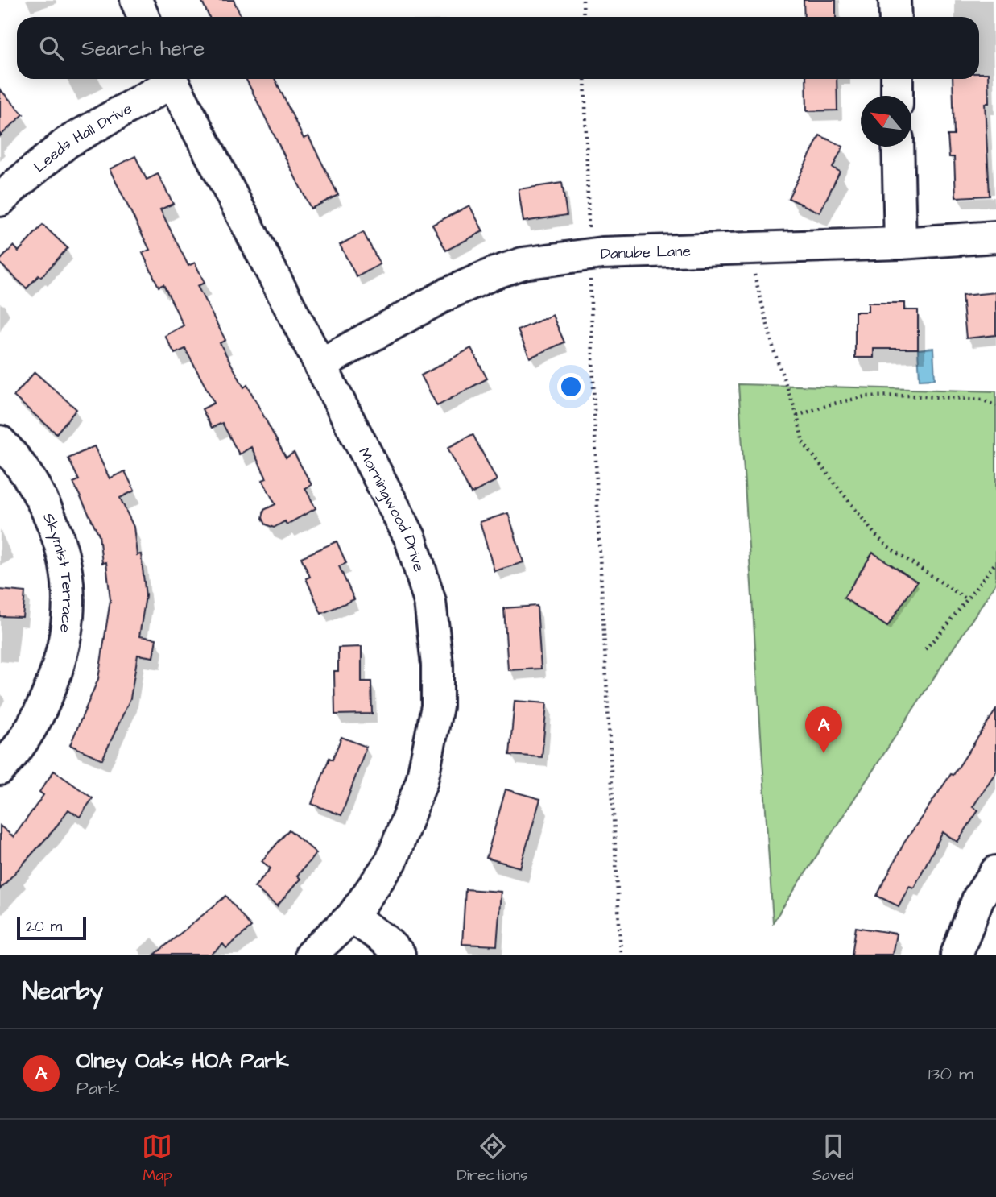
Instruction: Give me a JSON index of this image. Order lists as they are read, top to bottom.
{
  "streets": {
    "street": [
      "Leeds Hall Drive",
      "Danube Lane",
      "Morningwood Drive",
      "Skymist Terrace"
    ]
  },
  "crossings": [
    ["Danube Lane", "Morningwood Drive"]
  ],
  "scale_bar": "20 m",
  "north": "top left",
  "page": {
    "search": "Search here",
    "pins": "A",
    "scale": "20 m",
    "heading": "Nearby",
    "list": [
      {
        "mark": "A",
        "name": "Olney Oaks HOA Park",
        "note": "Park",
        "value": "130 m"
      }
    ],
    "nav": ["Map", "Directions", "Saved"]
  }
}
